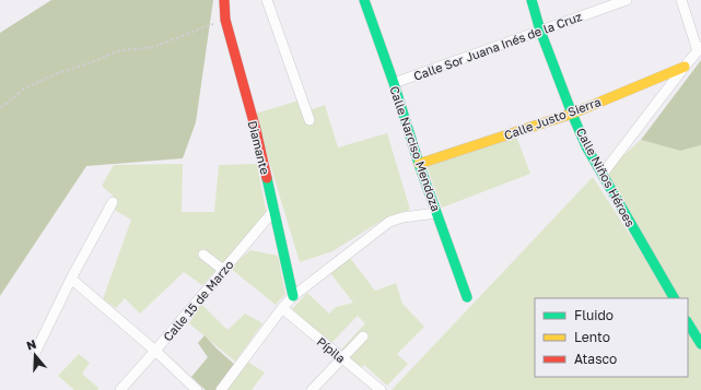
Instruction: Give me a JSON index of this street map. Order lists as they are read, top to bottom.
{
  "streets": {
    "street": [
      "Calle Sor Juana Inés de la Cruz",
      "Calle Justo Sierra",
      "Diamante",
      "Calle Narciso Mendoza",
      "Calle Niños Héroes",
      "Calle 15 de Marzo",
      "Pípila"
    ]
  },
  "crossings": [
    ["Calle Sor Juana Inés de la Cruz", "Calle Narciso Mendoza"],
    ["Calle Sor Juana Inés de la Cruz", "Calle Niños Héroes"],
    ["Calle Justo Sierra", "Calle Narciso Mendoza"],
    ["Calle Justo Sierra", "Calle Niños Héroes"],
    ["Diamante", "Calle 15 de Marzo"]
  ],
  "legend": ["Fluido", "Lento", "Atasco"],
  "north": "top"
}
